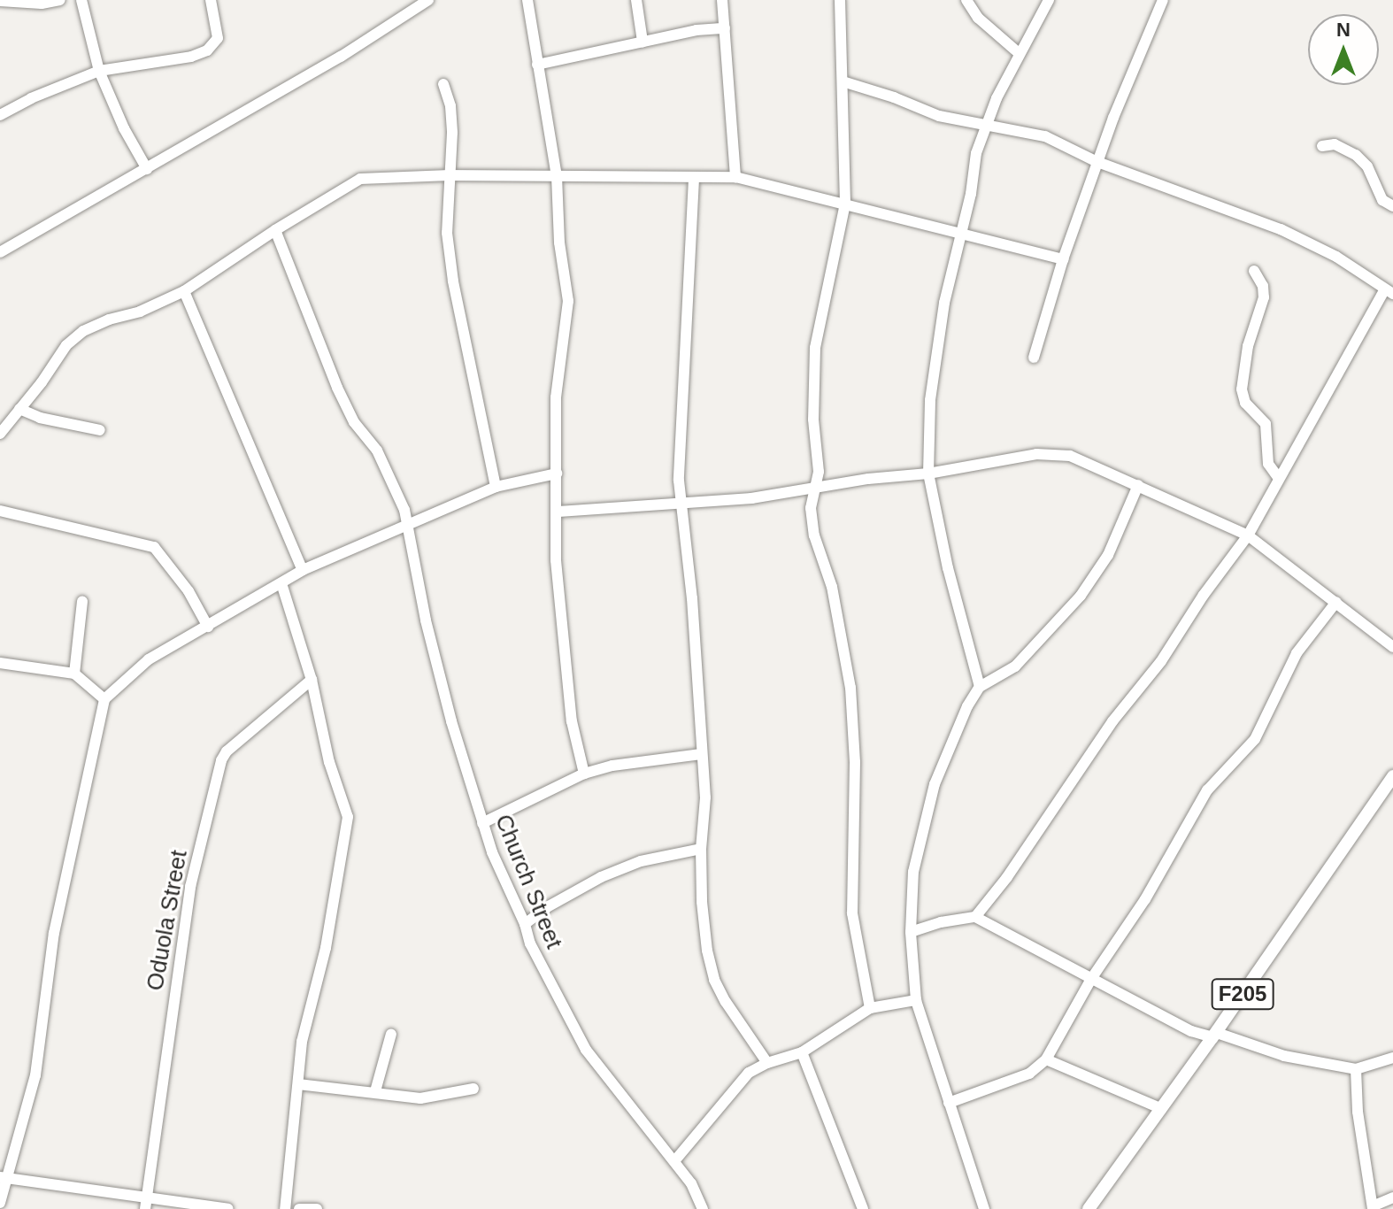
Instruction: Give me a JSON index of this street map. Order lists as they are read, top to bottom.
{
  "streets": {
    "main road": ["F205"],
    "street": ["Church Street", "Oduola Street"]
  },
  "north": "top"
}
